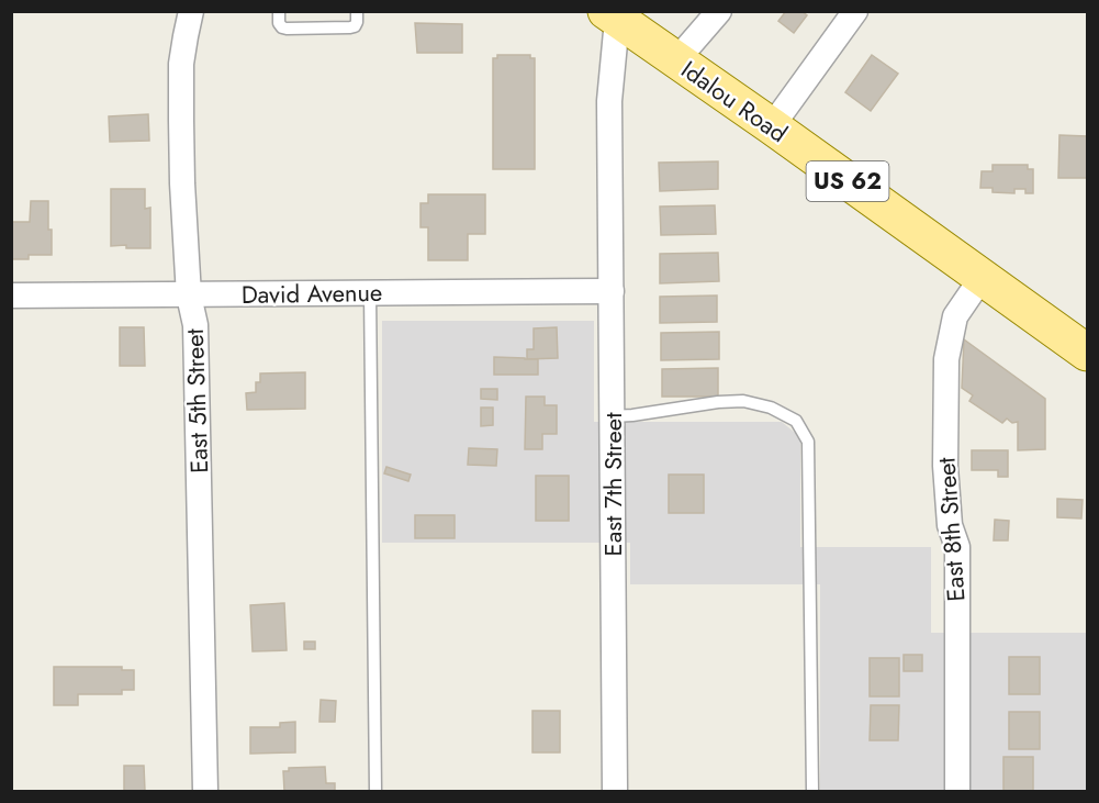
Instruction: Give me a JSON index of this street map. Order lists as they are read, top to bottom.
{
  "streets": {
    "main road": ["Idalou Road", "US 62"],
    "street": [
      "David Avenue",
      "East 5th Street",
      "East 7th Street",
      "East 8th Street"
    ]
  },
  "crossings": [
    ["Idalou Road", "East 7th Street"],
    ["Idalou Road", "East 8th Street"],
    ["David Avenue", "East 5th Street"],
    ["David Avenue", "East 7th Street"]
  ]
}
